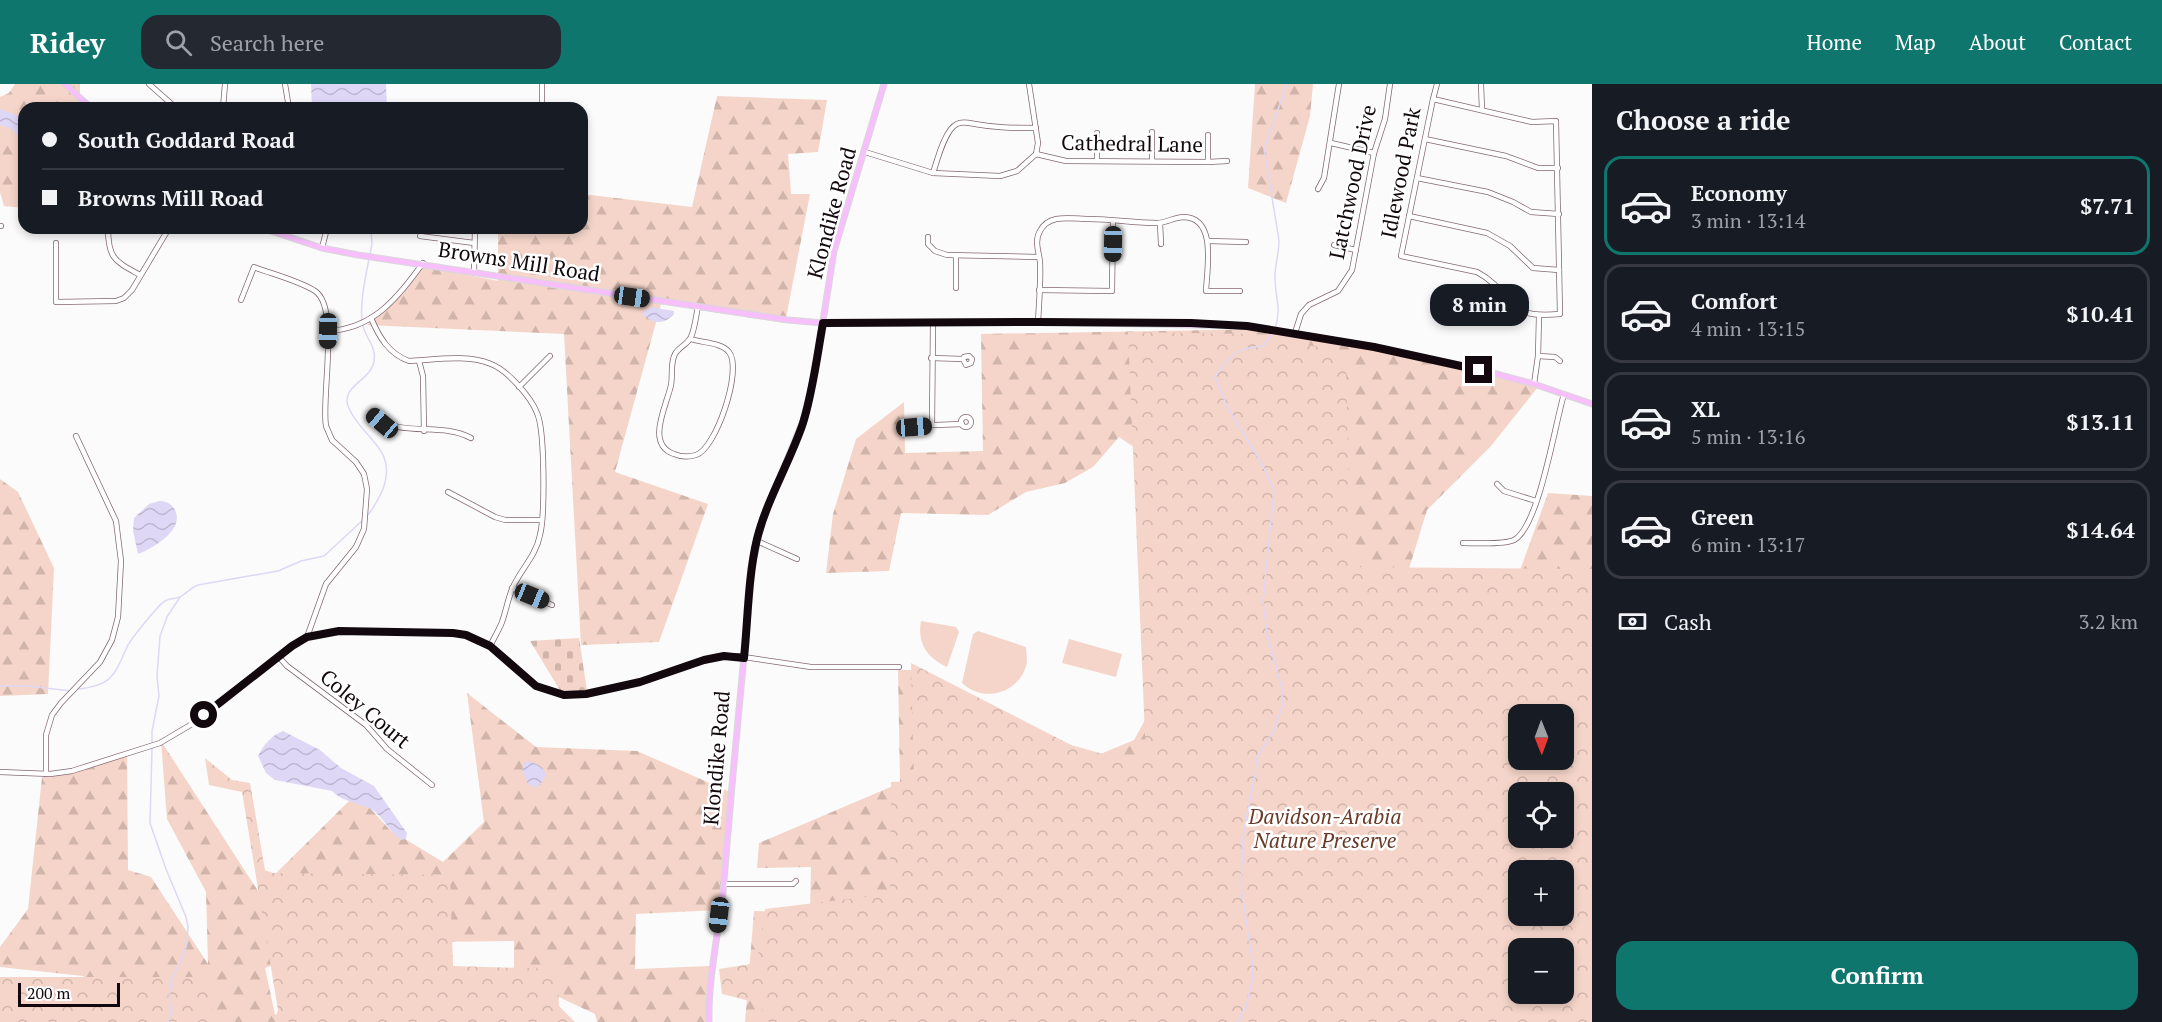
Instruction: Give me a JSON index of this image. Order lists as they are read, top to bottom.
{
  "streets": {
    "main road": ["Klondike Road", "Browns Mill Road"],
    "street": [
      "Cathedral Lane",
      "Idlewood Park",
      "Latchwood Drive",
      "Coley Court"
    ]
  },
  "crossings": [
    ["Latchwood Drive", "Browns Mill Road"],
    ["Klondike Road", "Browns Mill Road"]
  ],
  "parks": ["Davidson-Arabia Nature Preserve"],
  "scale_bar": "200 m",
  "north": "bottom",
  "page": {
    "header": "Ridey",
    "search": "Search here",
    "nav": [
      "Home",
      "Map",
      "About",
      "Contact"
    ],
    "heading": "Choose a ride",
    "banner": ["South Goddard Road", "Browns Mill Road"],
    "list": [
      {
        "name": "Economy",
        "note": "3 min · 13:14",
        "value": "$7.71"
      },
      {
        "name": "Comfort",
        "note": "4 min · 13:15",
        "value": "$10.41"
      },
      {
        "name": "XL",
        "note": "5 min · 13:16",
        "value": "$13.11"
      },
      {
        "name": "Green",
        "note": "6 min · 13:17",
        "value": "$14.64"
      }
    ],
    "bubble": "8 min",
    "pay": ["Cash", "3.2 km"],
    "map_buttons": ["+", "−"],
    "buttons": "Confirm",
    "scale": "200 m"
  }
}
